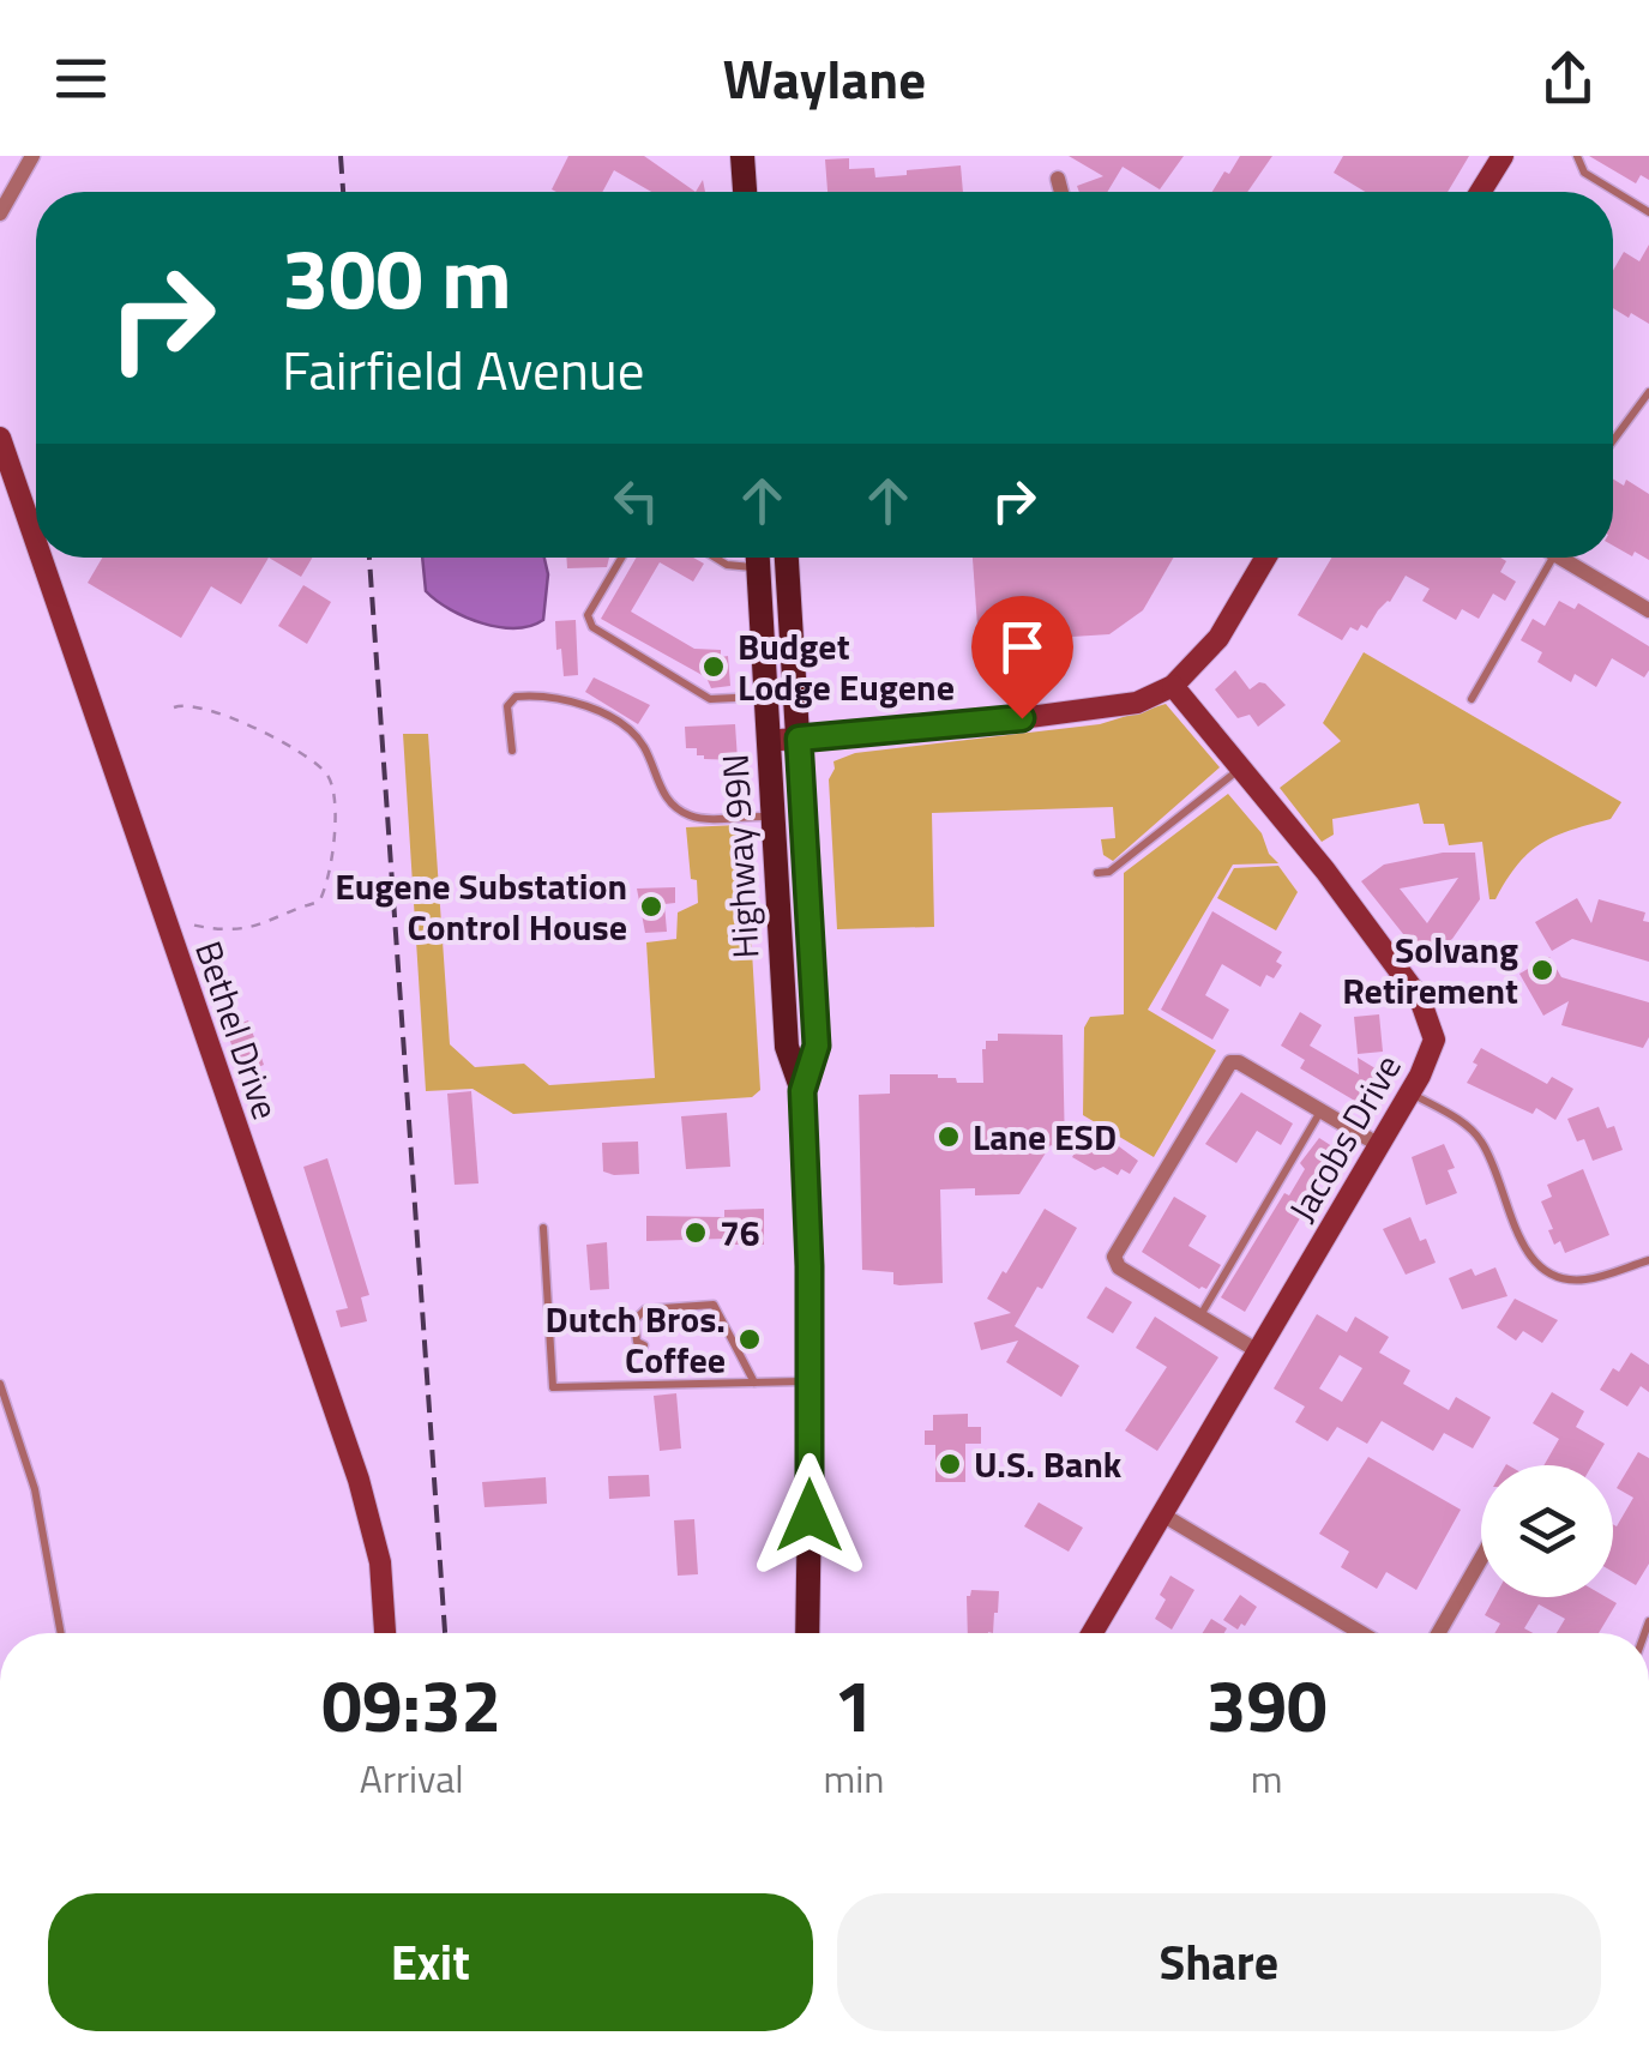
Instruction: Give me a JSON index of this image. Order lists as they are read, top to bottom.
{
  "streets": {
    "main road": ["Highway 99N"],
    "street": ["Bethel Drive", "Jacobs Drive"]
  },
  "places": [
    "Budget Lodge Eugene",
    "Eugene Substation Control House",
    "Solvang Retirement",
    "Lane ESD",
    "76",
    "Dutch Bros. Coffee",
    "U.S. Bank"
  ],
  "page": {
    "header": "Waylane",
    "turn": ["300 m", "Fairfield Avenue"],
    "eta": [
      "09:32",
      "Arrival",
      "1",
      "min",
      "390",
      "m"
    ],
    "buttons": ["Exit", "Share"]
  }
}
